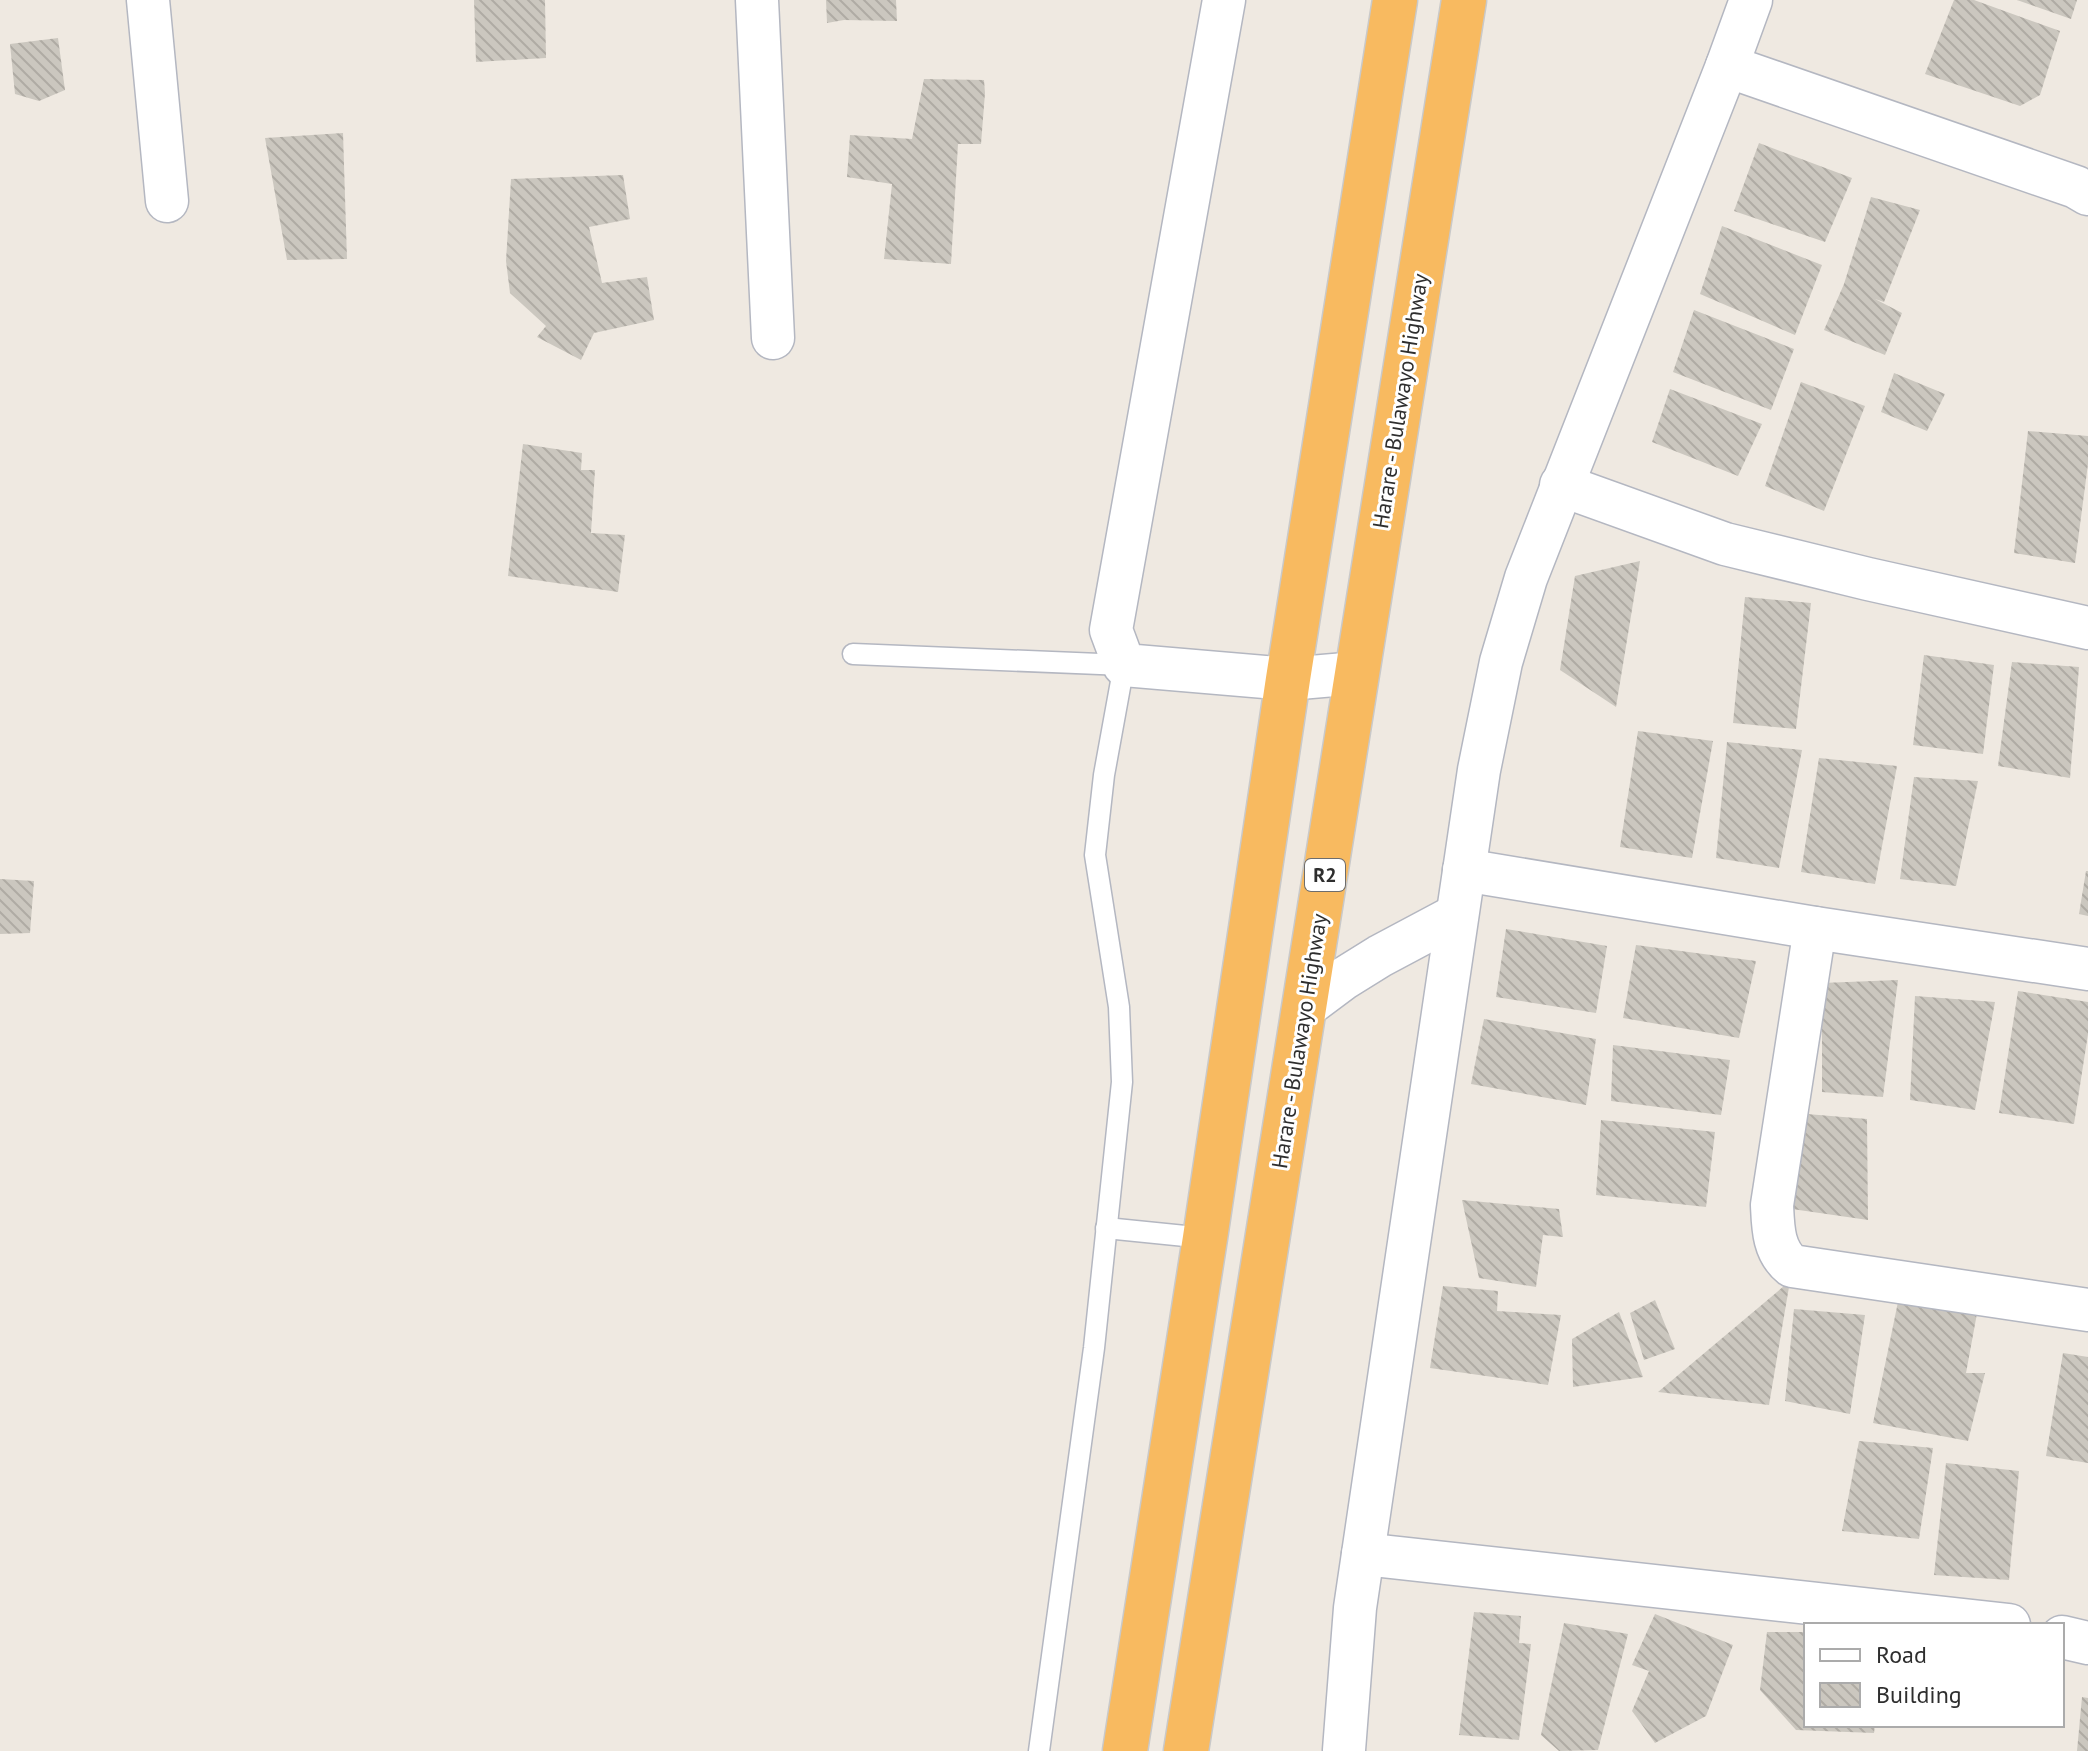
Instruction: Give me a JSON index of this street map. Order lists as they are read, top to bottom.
{
  "streets": {
    "highway": ["Harare - Bulawayo Highway", "R2"]
  },
  "legend": ["Road", "Building"]
}
